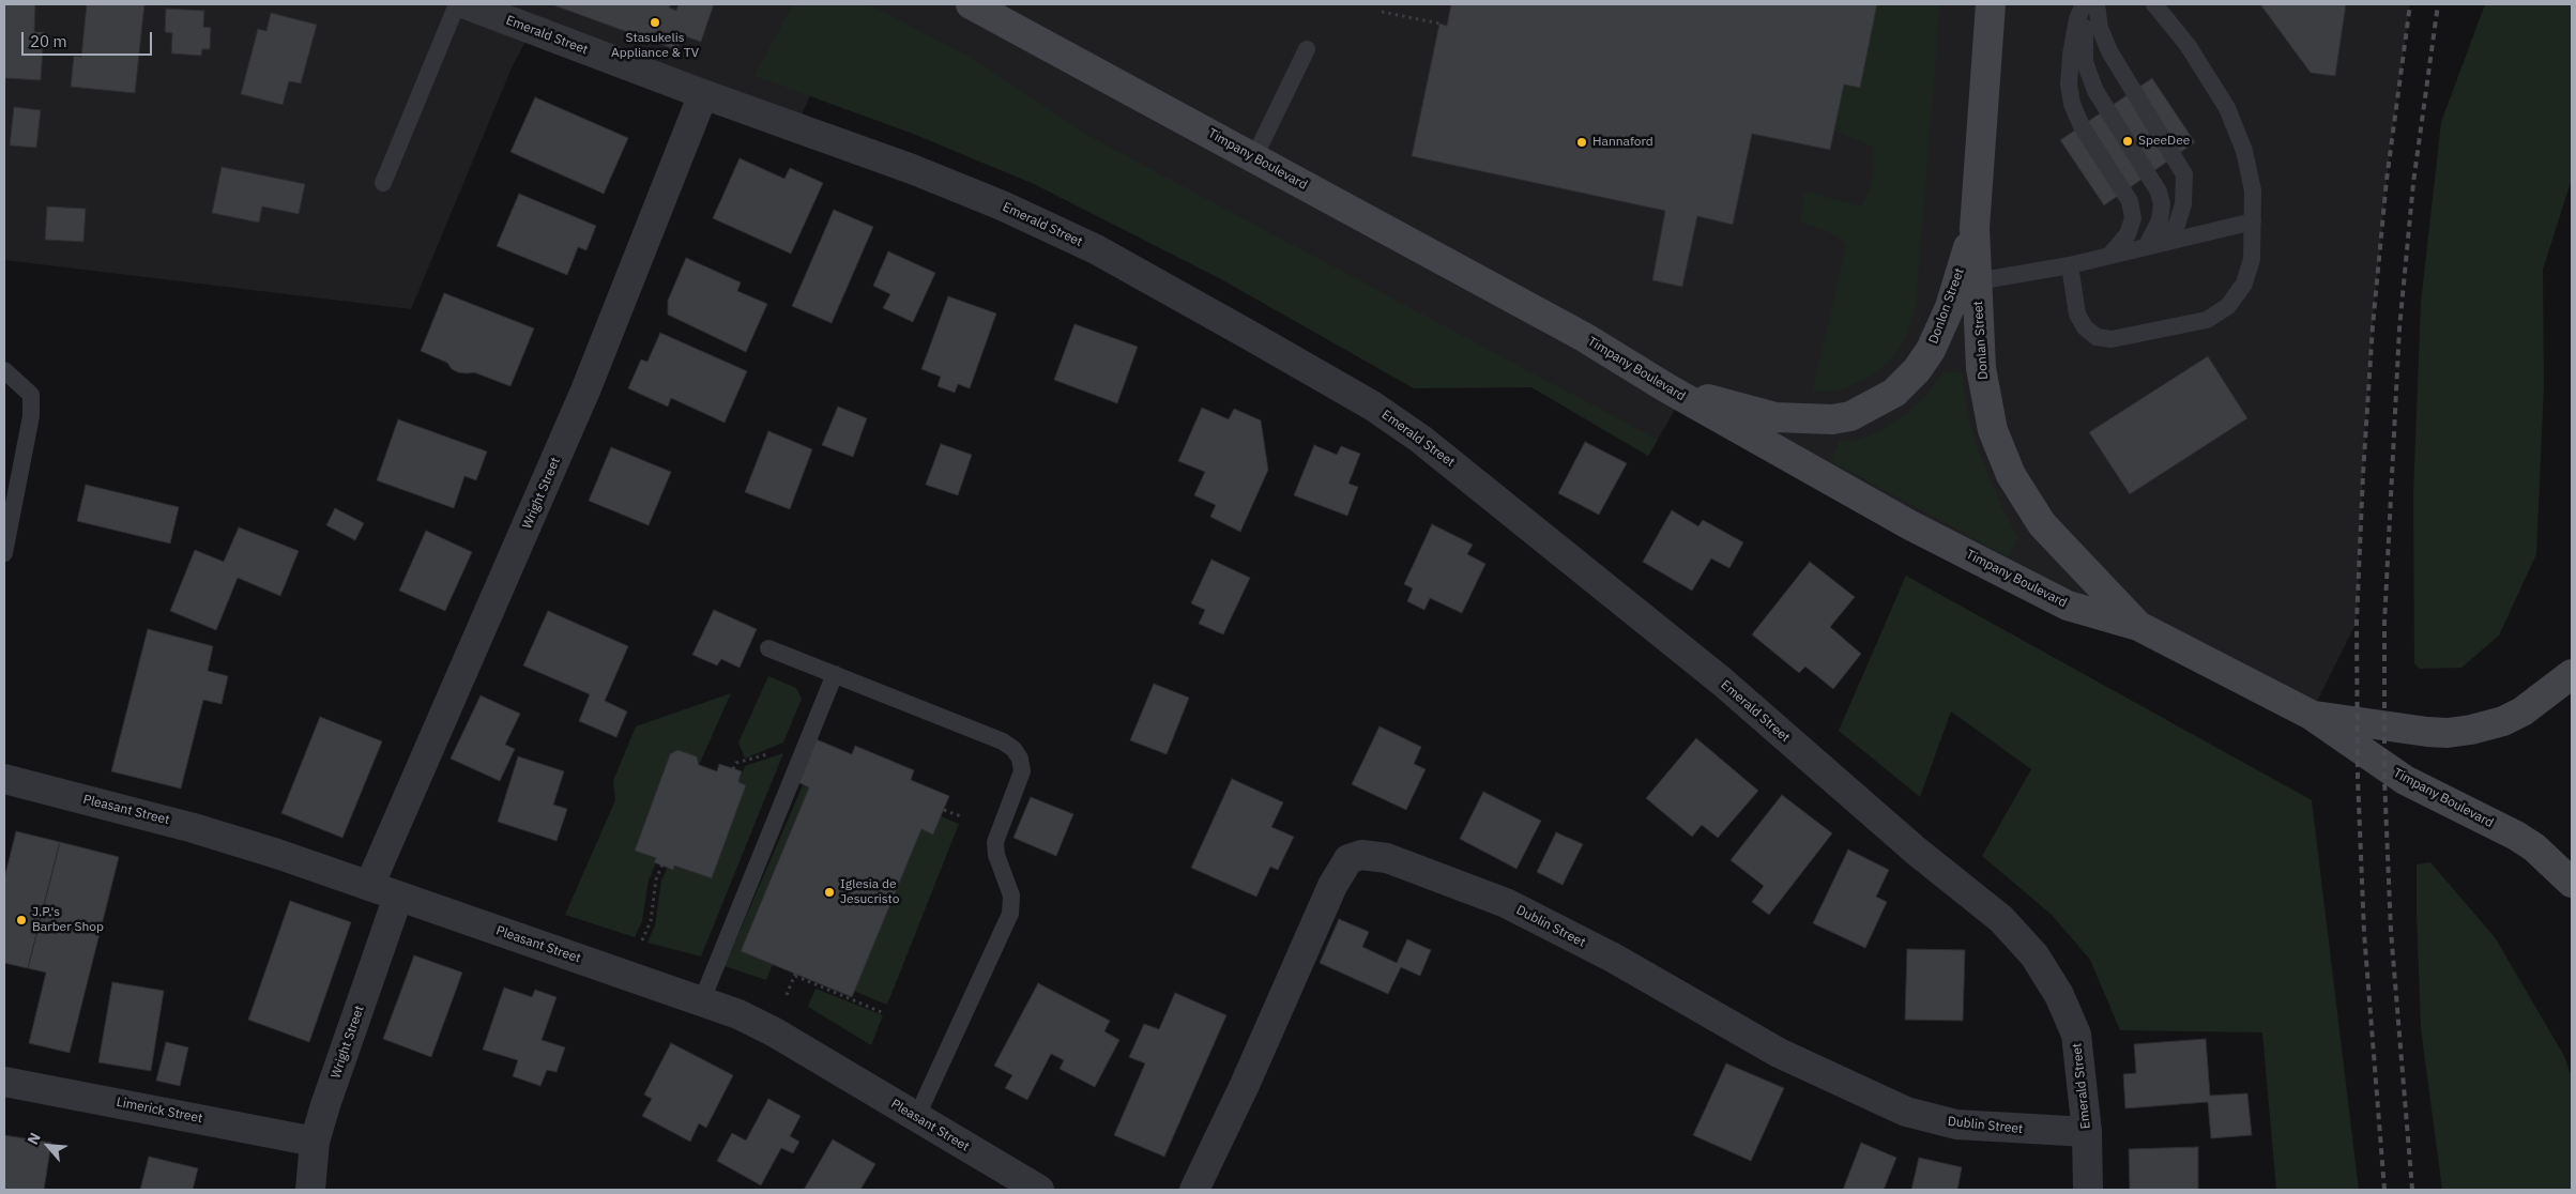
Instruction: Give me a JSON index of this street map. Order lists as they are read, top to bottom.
{
  "streets": {
    "main road": ["Timpany Boulevard", "Donlon Street", "Donlan Street"],
    "street": [
      "Emerald Street",
      "Wright Street",
      "Pleasant Street",
      "Dublin Street",
      "Limerick Street"
    ]
  },
  "crossings": [
    ["Emerald Street", "Wright Street"],
    ["Emerald Street", "Dublin Street"],
    ["Timpany Boulevard", "Donlon Street"],
    ["Timpany Boulevard", "Donlan Street"],
    ["Donlon Street", "Donlan Street"],
    ["Wright Street", "Pleasant Street"],
    ["Wright Street", "Limerick Street"]
  ],
  "places": [
    "Stasukelis Appliance & TV",
    "SpeeDee",
    "Hannaford",
    "Iglesia de Jesucristo",
    "J.P.'s Barber Shop"
  ],
  "scale_bar": "20 m",
  "north": "top left"
}
